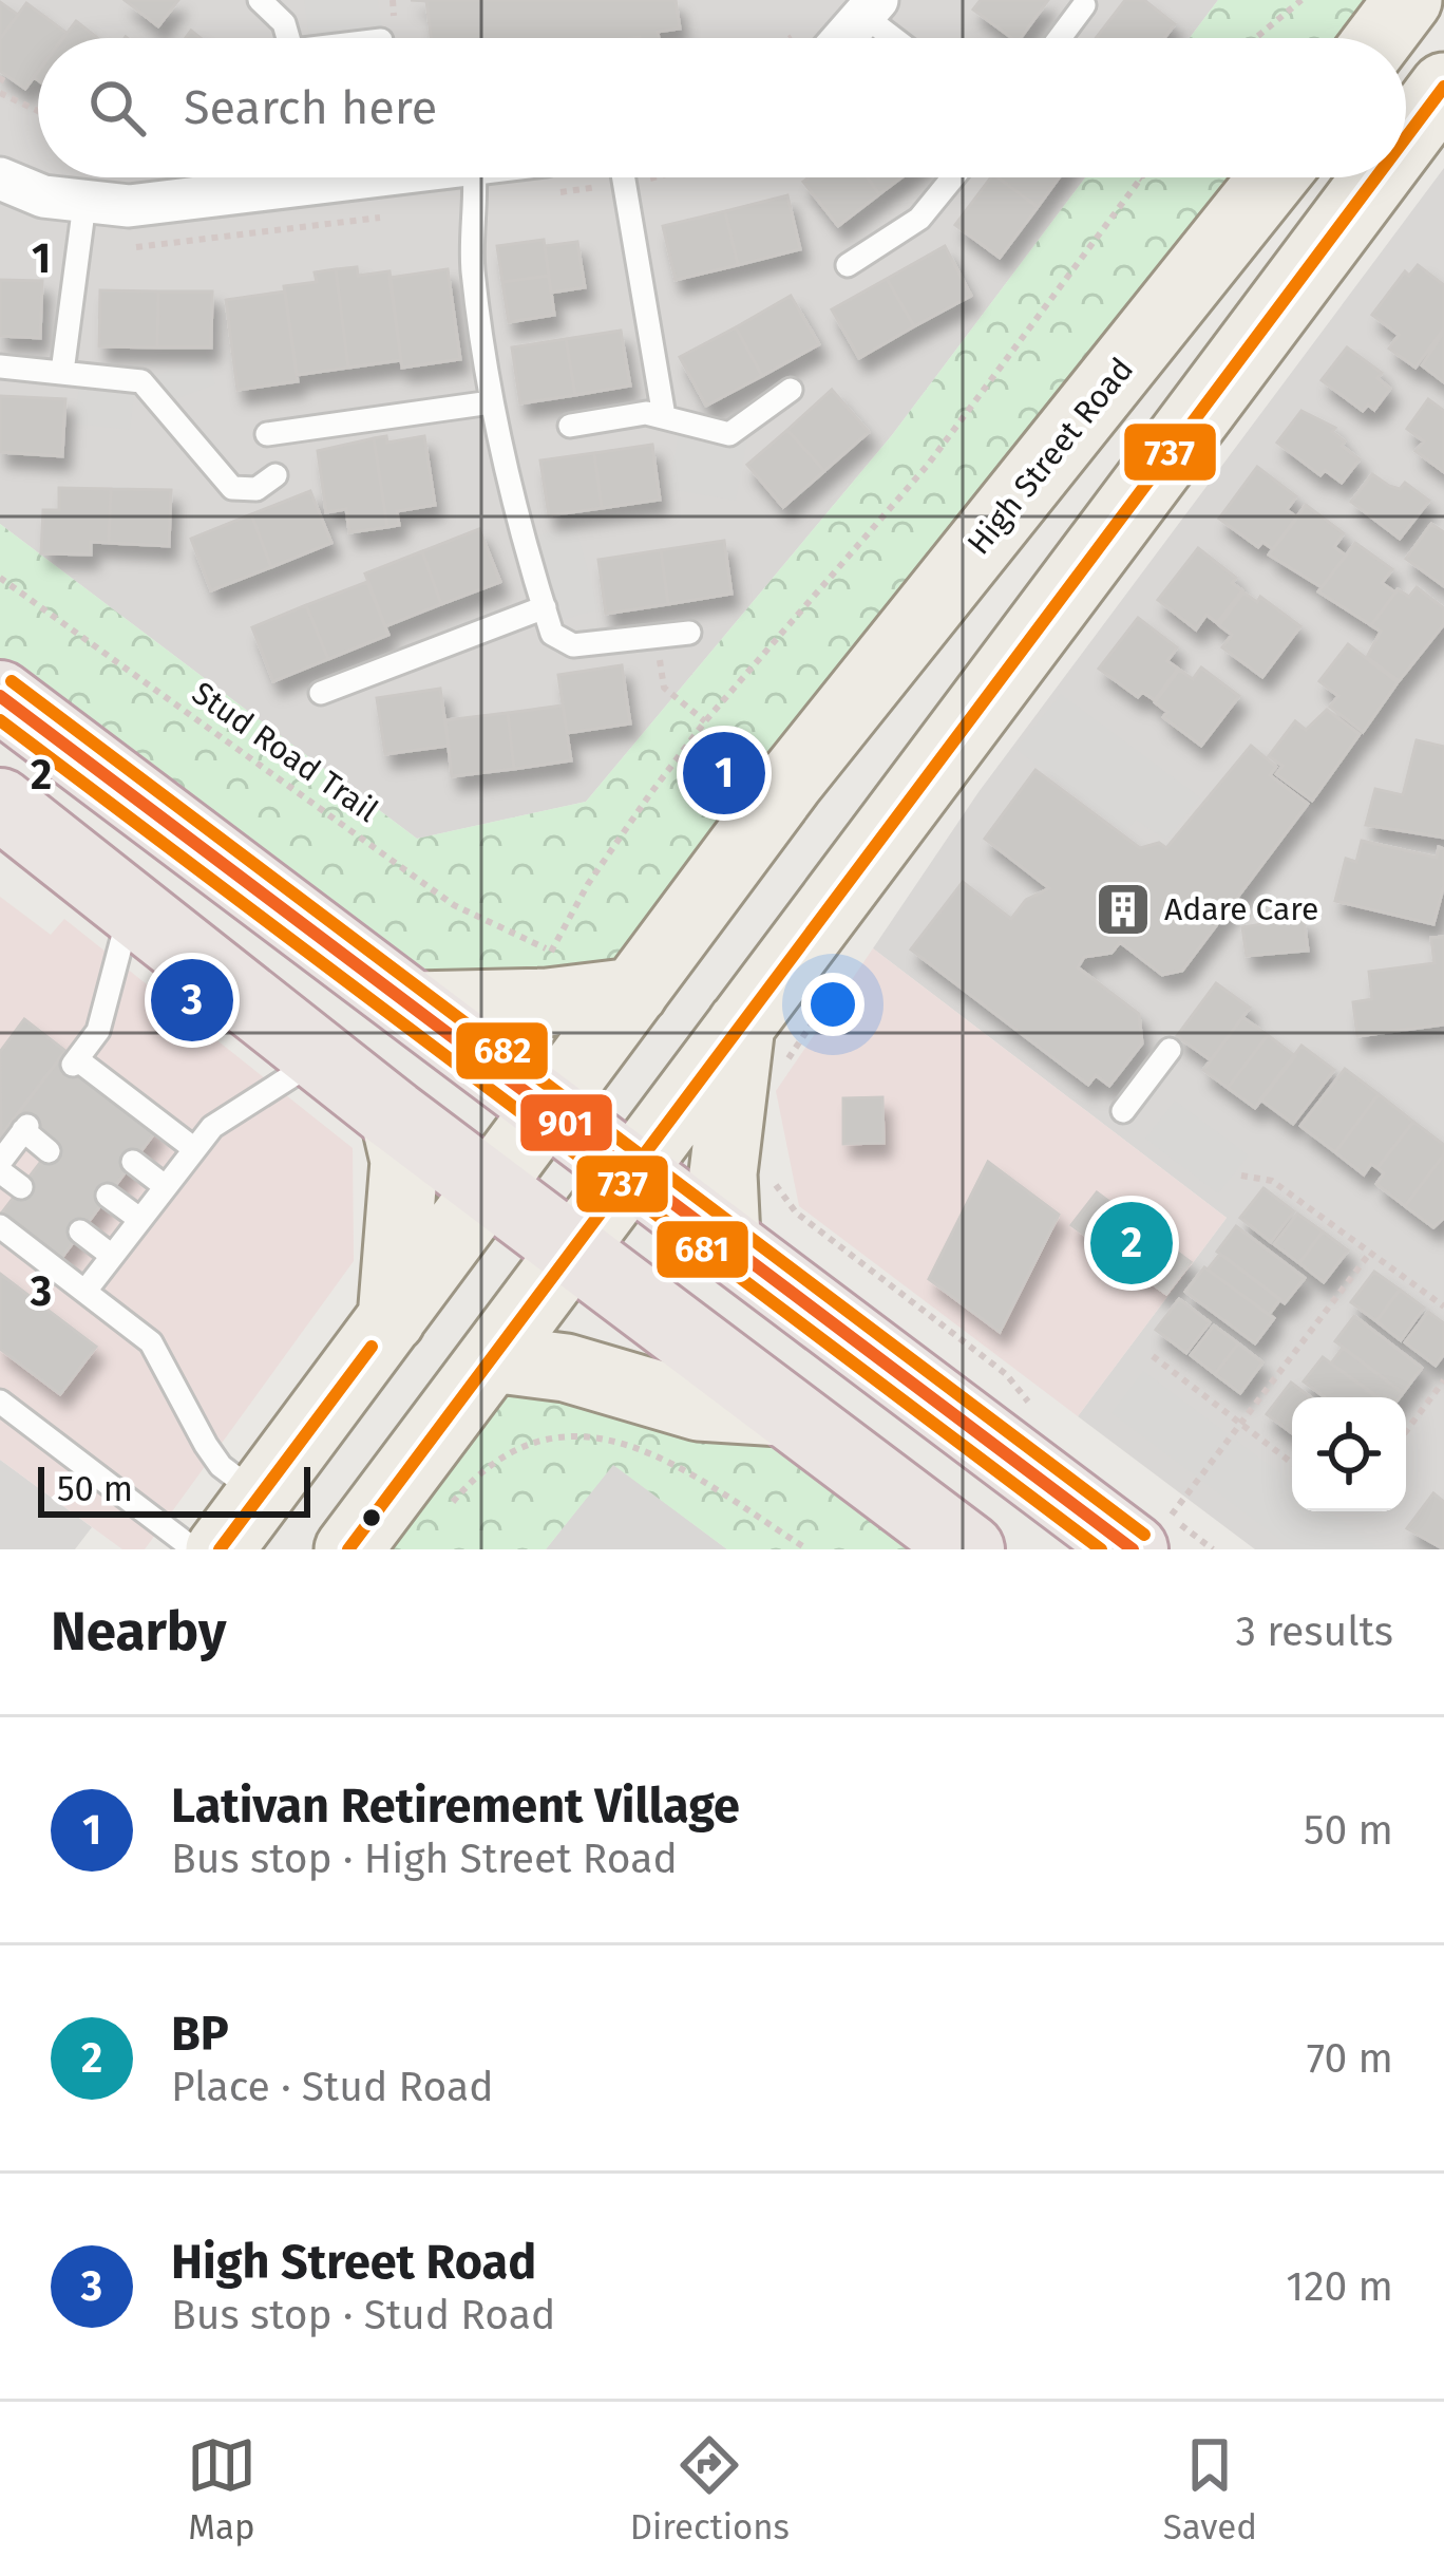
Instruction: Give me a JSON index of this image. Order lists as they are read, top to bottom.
{
  "streets": {
    "main road": ["High Street Road"],
    "path": ["Stud Road Trail"]
  },
  "places": {
    "building": ["Adare Care"]
  },
  "lines": [
    "transit line 737",
    "transit line 682",
    "transit line 901",
    "transit line 681"
  ],
  "scale_bar": "50 m",
  "page": {
    "search": "Search here",
    "pins": ["1", "3", "2"],
    "scale": "50 m",
    "heading": ["Nearby", "3 results"],
    "list": [
      {
        "mark": "1",
        "name": "Lativan Retirement Village",
        "note": "Bus stop · High Street Road",
        "value": "50 m"
      },
      {
        "mark": "2",
        "name": "BP",
        "note": "Place · Stud Road",
        "value": "70 m"
      },
      {
        "mark": "3",
        "name": "High Street Road",
        "note": "Bus stop · Stud Road",
        "value": "120 m"
      }
    ],
    "nav": ["Map", "Directions", "Saved"]
  },
  "grid": {
    "rows": ["1", "2", "3"]
  }
}
